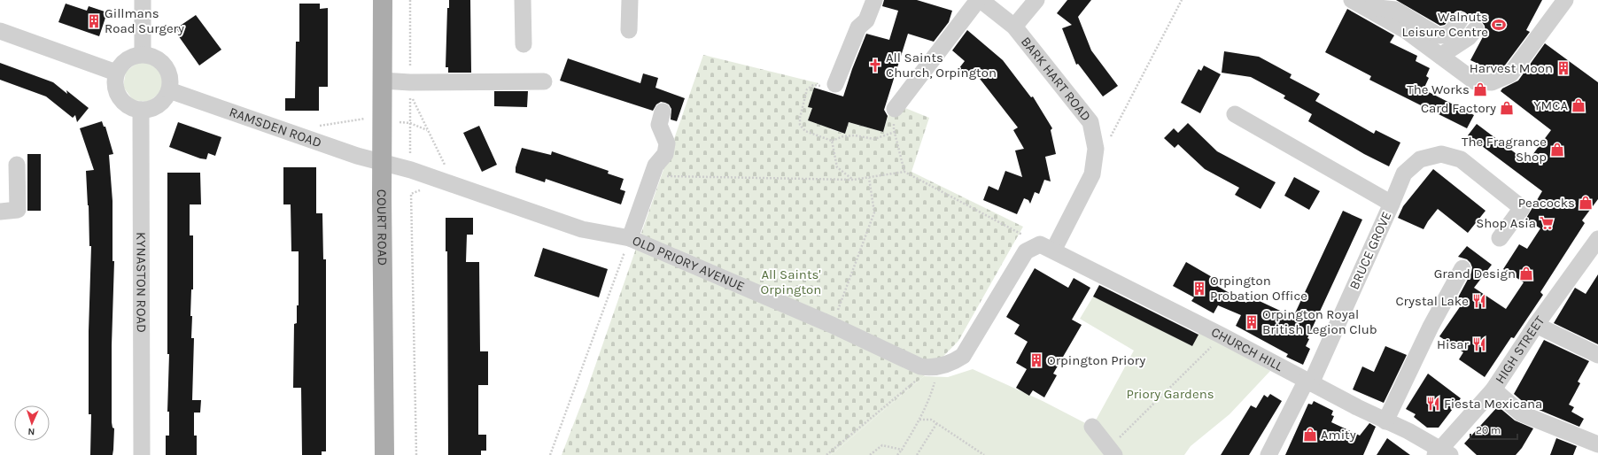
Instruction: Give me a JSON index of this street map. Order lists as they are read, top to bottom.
{
  "streets": {
    "main road": ["COURT ROAD"],
    "street": [
      "BARK HART ROAD",
      "RAMSDEN ROAD",
      "BRUCE GROVE",
      "OLD PRIORY AVENUE",
      "KYNASTON ROAD",
      "CHURCH HILL",
      "HIGH STREET"
    ]
  },
  "crossings": [
    ["BARK HART ROAD", "CHURCH HILL"],
    ["RAMSDEN ROAD", "COURT ROAD"],
    ["RAMSDEN ROAD", "OLD PRIORY AVENUE"],
    ["RAMSDEN ROAD", "KYNASTON ROAD"],
    ["COURT ROAD", "OLD PRIORY AVENUE"],
    ["BRUCE GROVE", "CHURCH HILL"],
    ["CHURCH HILL", "HIGH STREET"]
  ],
  "parks": ["All Saints' Orpington", "Priory Gardens"],
  "places": {
    "building": [
      "Gillmans Road Surgery",
      "Harvest Moon",
      "Orpington Probation Office",
      "Orpington Royal British Legion Club",
      "Orpington Priory"
    ],
    "sports": ["Walnuts Leisure Centre"],
    "church": ["All Saints Church, Orpington"],
    "shop": [
      "The Works",
      "YMCA",
      "Card Factory",
      "The Fragrance Shop",
      "Peacocks",
      "Grand Design",
      "Amity"
    ],
    "supermarket": ["Shop Asia"],
    "restaurant": ["Crystal Lake", "Hisar", "Fiesta Mexicana"]
  },
  "scale_bar": "20 m",
  "north": "bottom"
}
